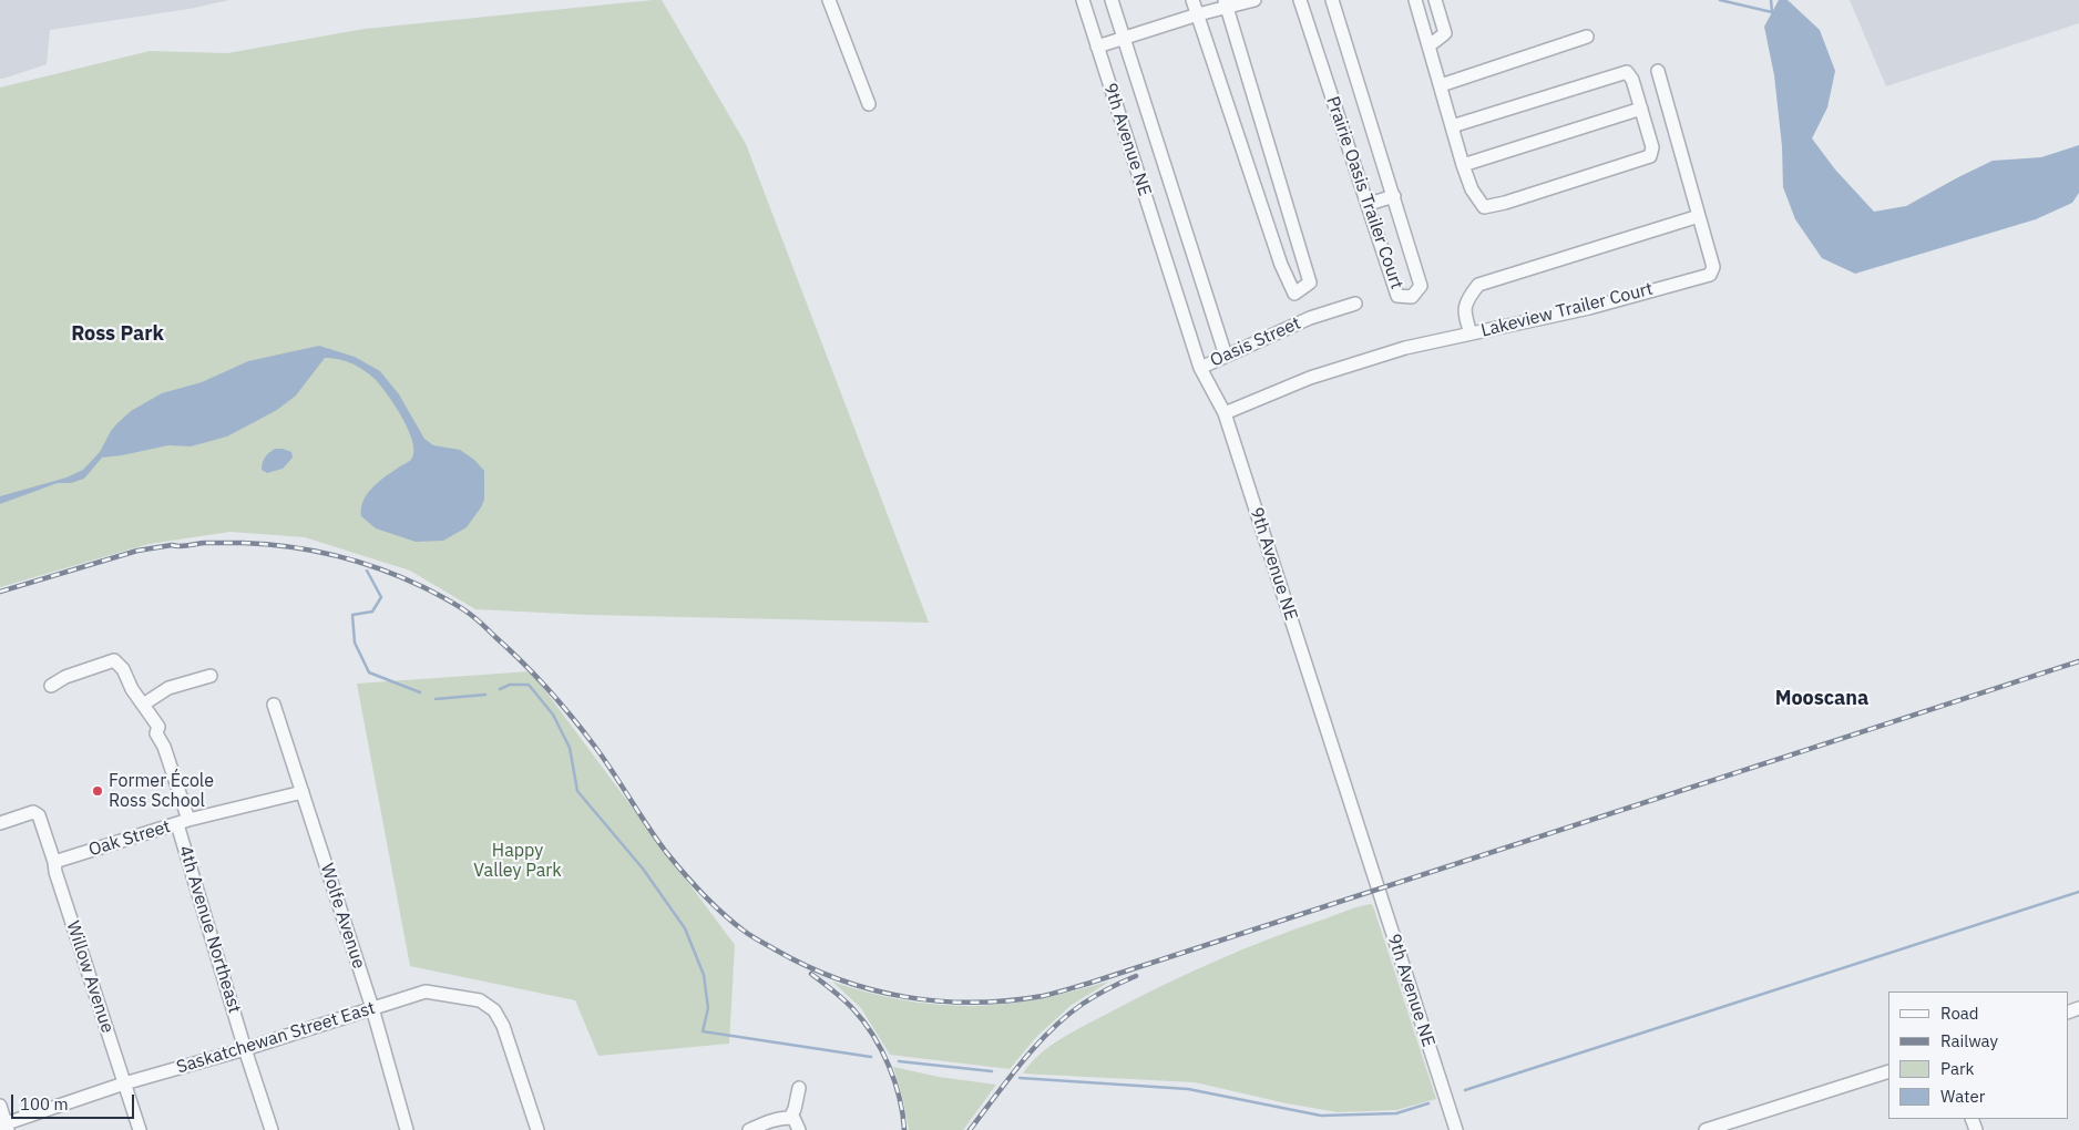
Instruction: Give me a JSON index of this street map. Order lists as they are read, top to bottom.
{
  "streets": {
    "street": [
      "9th Avenue NE",
      "Prairie Oasis Trailer Court",
      "Lakeview Trailer Court",
      "Oasis Street",
      "Oak Street",
      "Wolfe Avenue",
      "4th Avenue Northeast",
      "Willow Avenue",
      "Saskatchewan Street East"
    ]
  },
  "crossings": [
    ["9th Avenue NE", "Lakeview Trailer Court"],
    ["9th Avenue NE", "Oasis Street"],
    ["Oak Street", "Wolfe Avenue"],
    ["Oak Street", "4th Avenue Northeast"],
    ["Oak Street", "Willow Avenue"],
    ["Wolfe Avenue", "Saskatchewan Street East"],
    ["4th Avenue Northeast", "Saskatchewan Street East"],
    ["Willow Avenue", "Saskatchewan Street East"]
  ],
  "districts": ["Ross Park", "Mooscana"],
  "parks": ["Happy Valley Park"],
  "places": ["Former École Ross School"],
  "legend": [
    "Road",
    "Railway",
    "Park",
    "Water"
  ],
  "scale_bar": "100 m"
}
